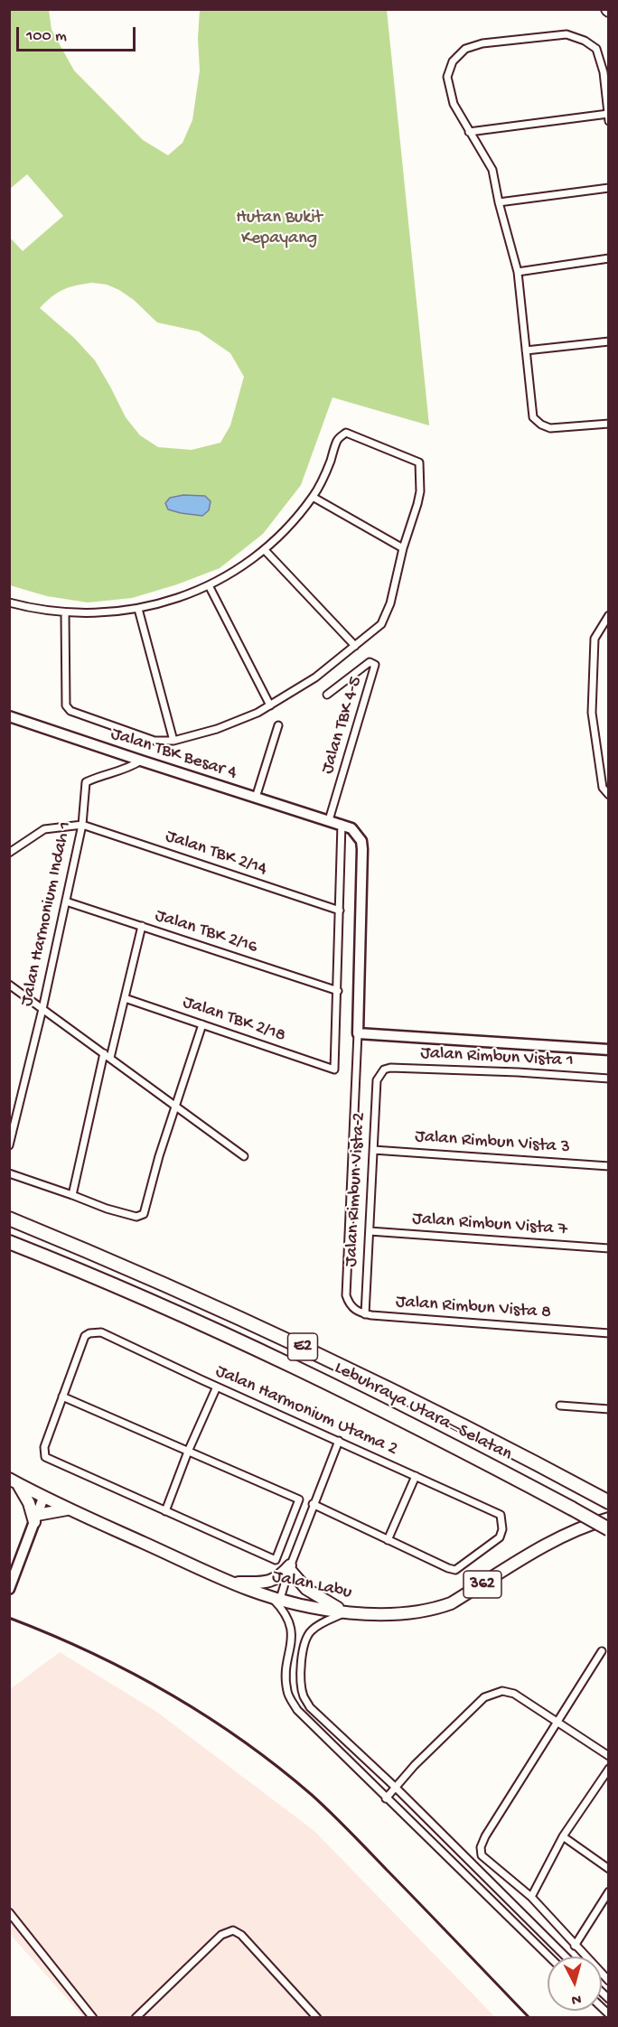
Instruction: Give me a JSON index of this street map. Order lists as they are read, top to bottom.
{
  "streets": {
    "highway": ["E2", "Lebuhraya Utara–Selatan"],
    "main road": ["362", "Jalan Labu"],
    "street": [
      "Jalan TBK 4-5",
      "Jalan TBK Besar 4",
      "Jalan TBK 2/14",
      "Jalan Harmonium Indah 1",
      "Jalan TBK 2/16",
      "Jalan TBK 2/18",
      "Jalan Rimbun Vista 1",
      "Jalan Rimbun Vista 3",
      "Jalan Rimbun Vista 2",
      "Jalan Rimbun Vista 7",
      "Jalan Rimbun Vista 8",
      "Jalan Harmonium Utama 2"
    ]
  },
  "crossings": [
    ["Jalan TBK 4-5", "Jalan TBK Besar 4"],
    ["Jalan TBK Besar 4", "Jalan Harmonium Indah 1"],
    ["Jalan TBK 2/14", "Jalan Harmonium Indah 1"],
    ["Jalan Harmonium Indah 1", "Jalan TBK 2/16"],
    ["Jalan TBK 2/16", "Jalan TBK 2/18"],
    ["Jalan Rimbun Vista 1", "Jalan Rimbun Vista 2"],
    ["Jalan Rimbun Vista 3", "Jalan Rimbun Vista 2"],
    ["Jalan Rimbun Vista 2", "Jalan Rimbun Vista 7"],
    ["Jalan Rimbun Vista 2", "Jalan Rimbun Vista 8"]
  ],
  "parks": ["Hutan Bukit Kepayang"],
  "scale_bar": "100 m",
  "north": "bottom"
}
